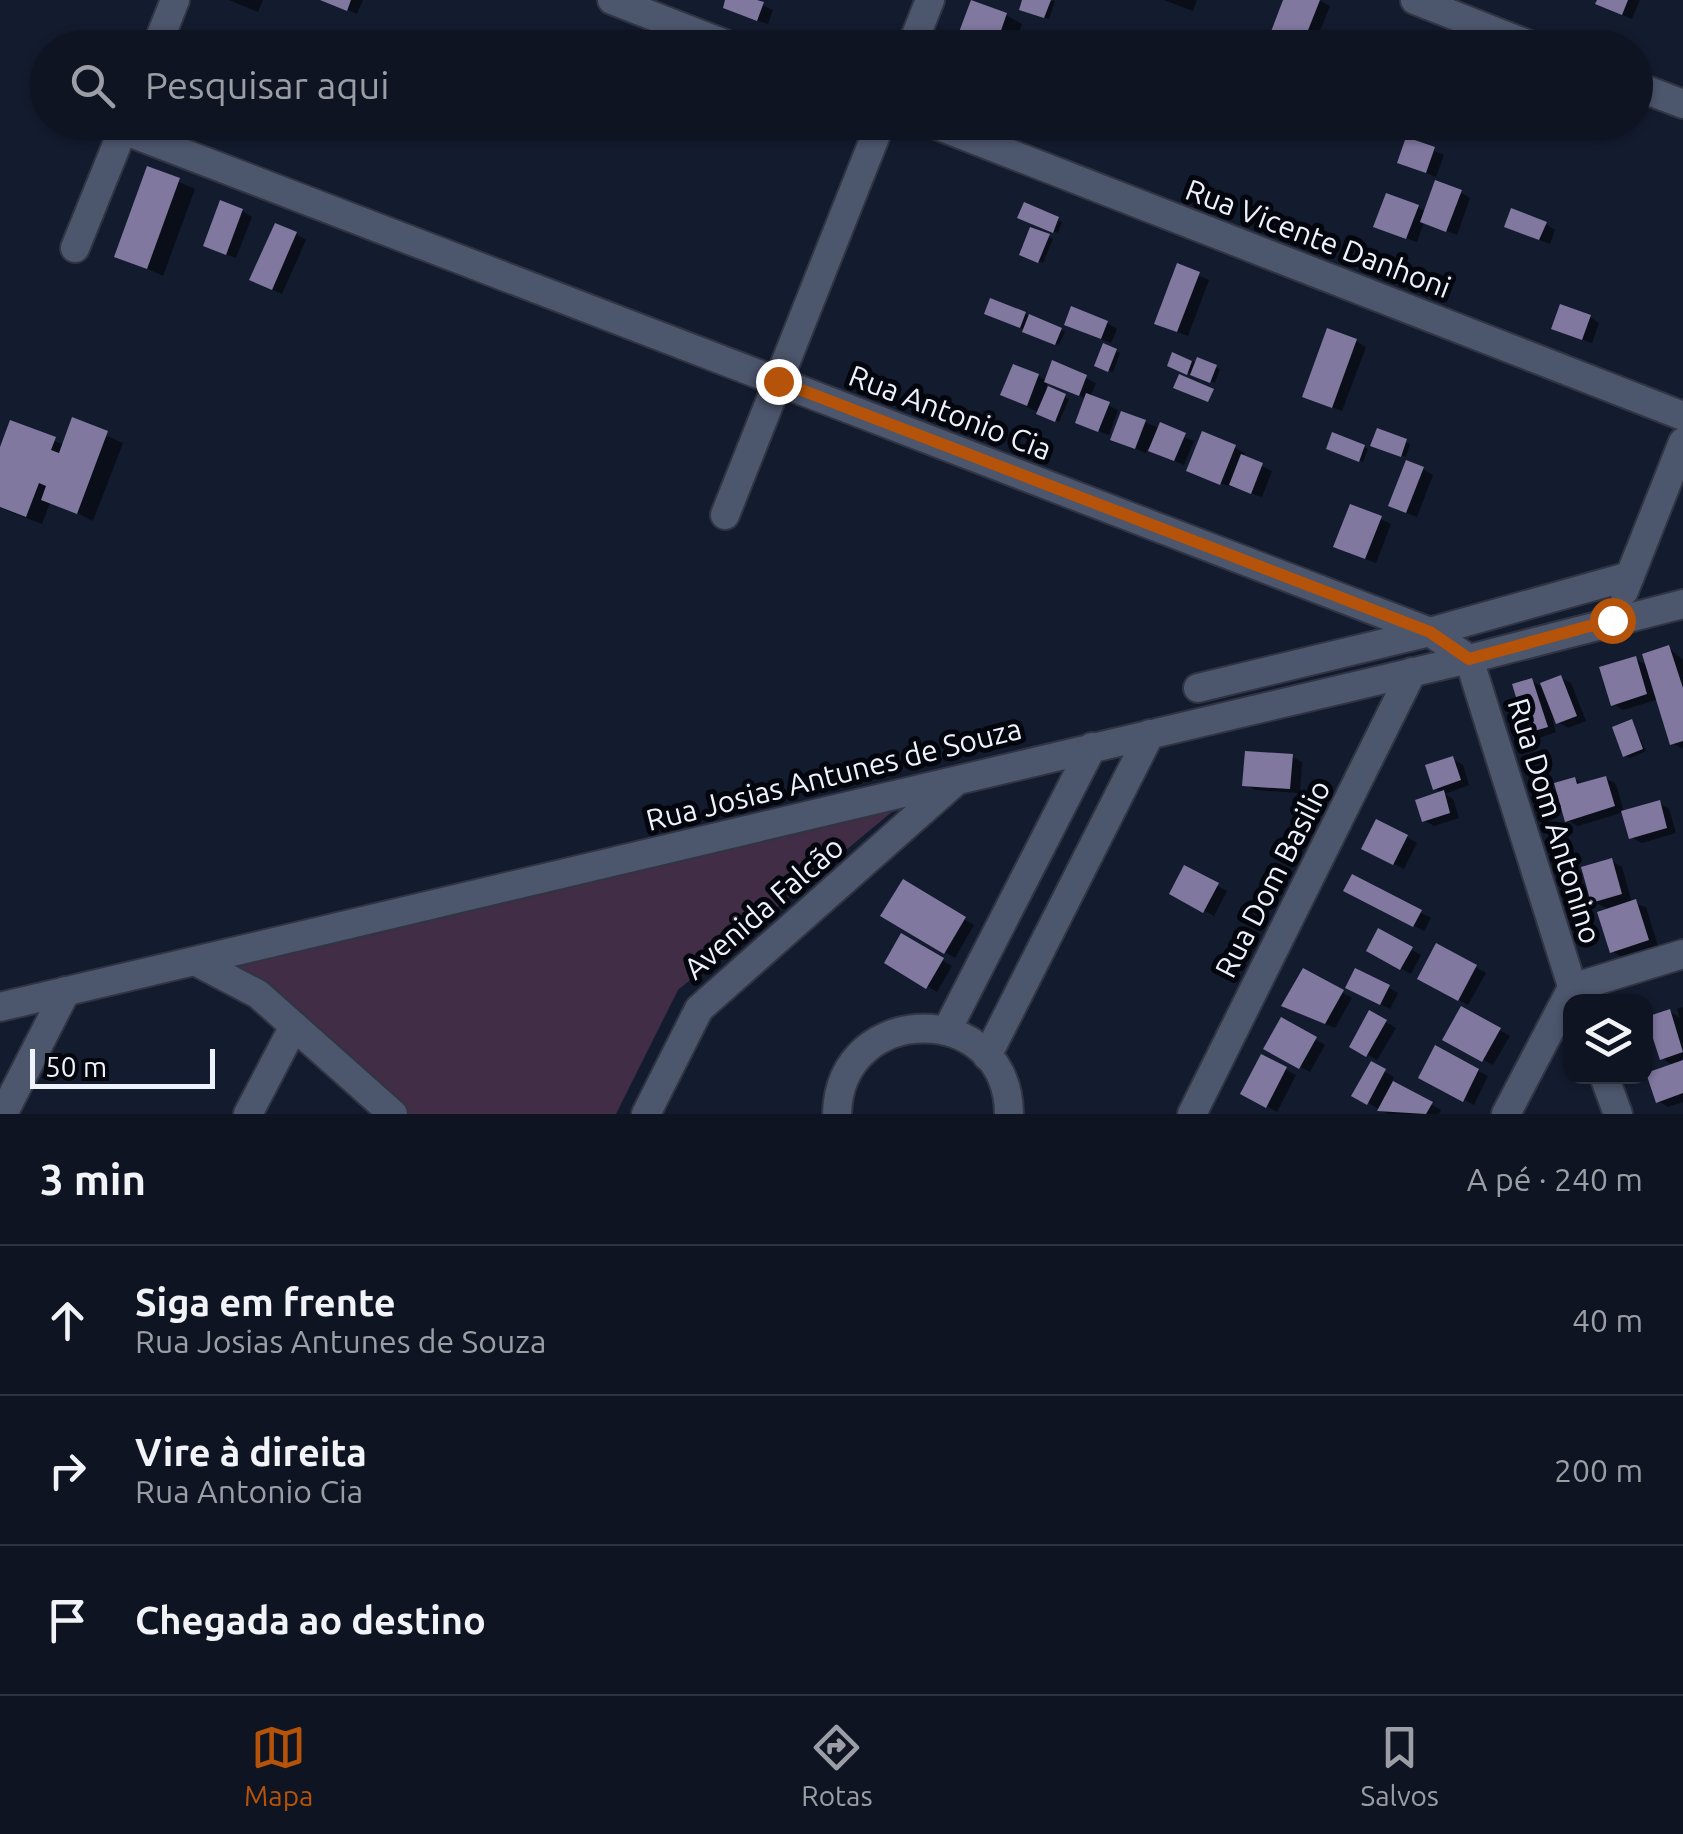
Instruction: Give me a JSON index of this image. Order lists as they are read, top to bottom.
{
  "streets": {
    "street": [
      "Rua Vicente Danhoni",
      "Rua Antonio Cia",
      "Rua Josias Antunes de Souza",
      "Rua Dom Antonino",
      "Rua Dom Basilio",
      "Avenida Falcão"
    ]
  },
  "crossings": [
    ["Rua Antonio Cia", "Rua Josias Antunes de Souza"],
    ["Rua Antonio Cia", "Rua Dom Antonino"],
    ["Rua Josias Antunes de Souza", "Rua Dom Antonino"],
    ["Rua Josias Antunes de Souza", "Rua Dom Basilio"],
    ["Rua Josias Antunes de Souza", "Avenida Falcão"]
  ],
  "scale_bar": "50 m",
  "page": {
    "search": "Pesquisar aqui",
    "scale": "50 m",
    "heading": ["3 min", "A pé · 240 m"],
    "list": [
      ["Siga em frente", "Rua Josias Antunes de Souza", "40 m"],
      ["Vire à direita", "Rua Antonio Cia", "200 m"],
      "Chegada ao destino"
    ],
    "nav": ["Mapa", "Rotas", "Salvos"]
  }
}
